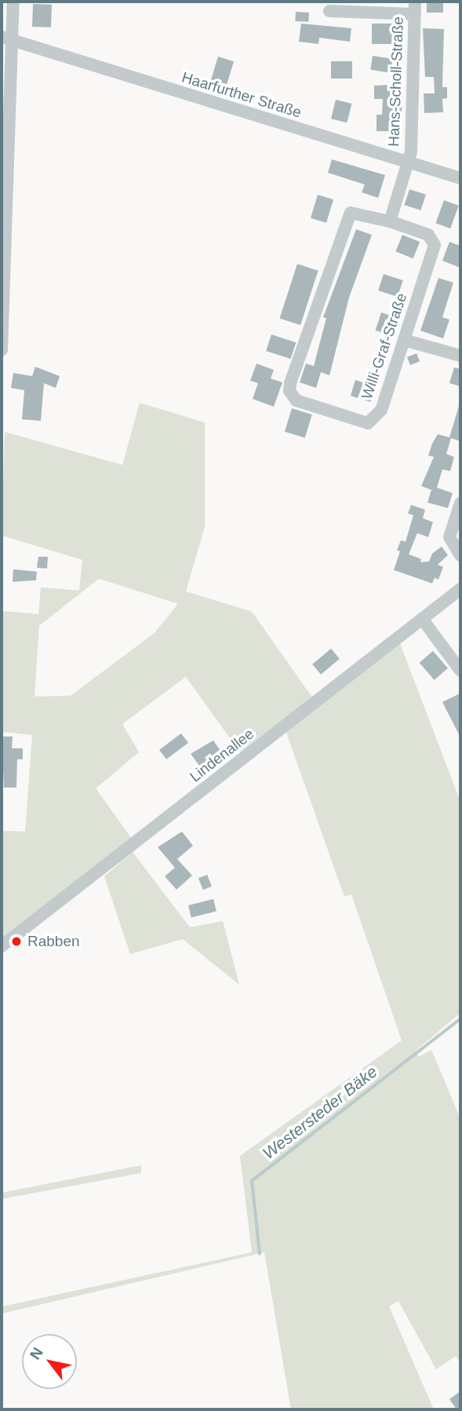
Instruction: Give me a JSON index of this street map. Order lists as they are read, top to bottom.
{
  "streets": {
    "street": [
      "Hans-Scholl-Straße",
      "Haarfurther Straße",
      "Willi-Graf-Straße",
      "Lindenallee"
    ]
  },
  "crossings": [
    ["Hans-Scholl-Straße", "Haarfurther Straße"]
  ],
  "water": ["Westersteder Bäke"],
  "places": ["Rabben"],
  "north": "top left"
}
